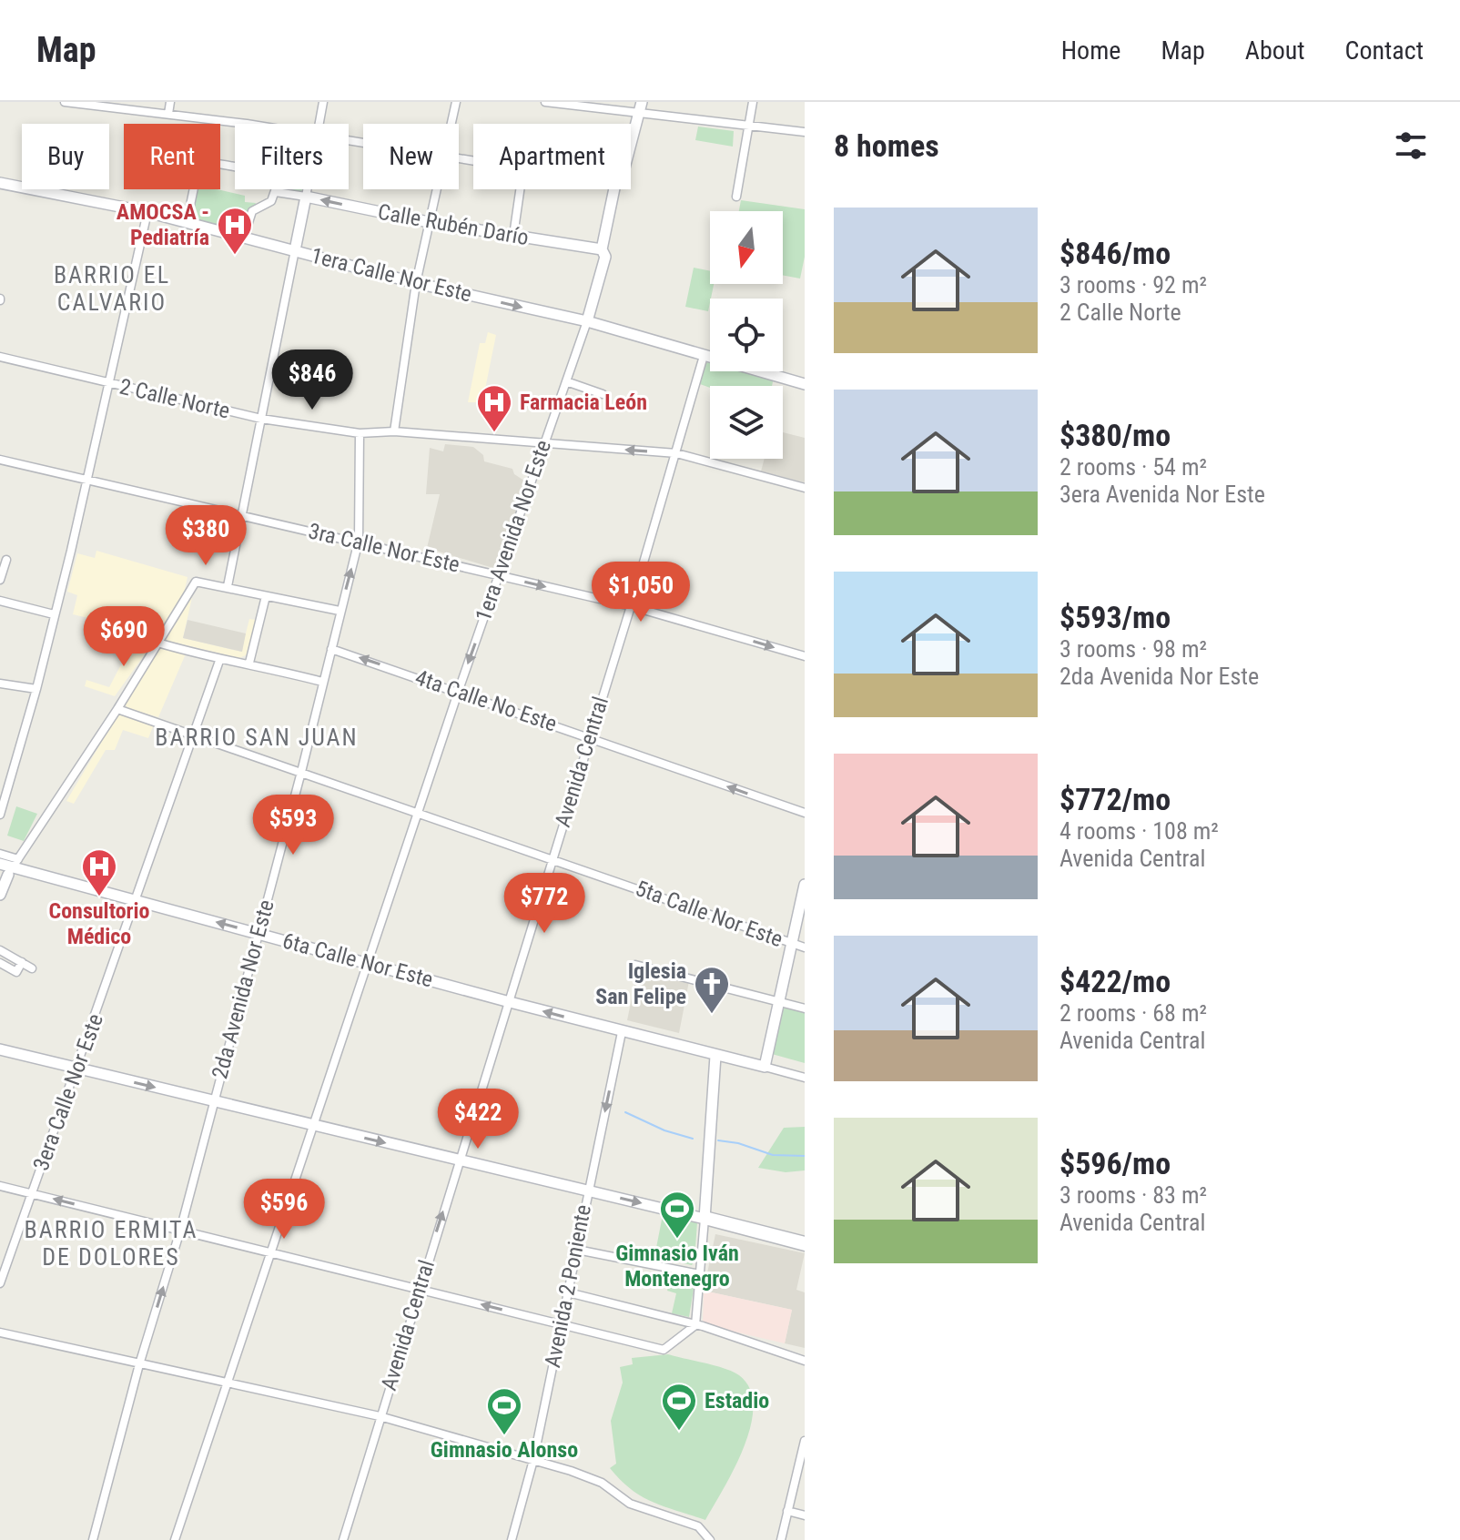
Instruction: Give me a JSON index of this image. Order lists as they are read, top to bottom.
{
  "streets": {
    "street": [
      "Calle Rubén Darío",
      "1era Calle Nor Este",
      "2 Calle Norte",
      "1era Avenida Nor Este",
      "3ra Calle Nor Este",
      "4ta Calle No Este",
      "Avenida Central",
      "5ta Calle Nor Este",
      "6ta Calle Nor Este",
      "2da Avenida Nor Este",
      "3era Calle Nor Este",
      "Avenida 2 Poniente"
    ]
  },
  "crossings": [
    ["Calle Rubén Darío", "1era Avenida Nor Este"],
    ["1era Calle Nor Este", "1era Avenida Nor Este"],
    ["1era Calle Nor Este", "Avenida Central"],
    ["2 Calle Norte", "1era Avenida Nor Este"],
    ["2 Calle Norte", "Avenida Central"],
    ["2 Calle Norte", "2da Avenida Nor Este"],
    ["1era Avenida Nor Este", "3ra Calle Nor Este"],
    ["1era Avenida Nor Este", "4ta Calle No Este"],
    ["1era Avenida Nor Este", "5ta Calle Nor Este"],
    ["3ra Calle Nor Este", "Avenida Central"],
    ["3ra Calle Nor Este", "2da Avenida Nor Este"],
    ["4ta Calle No Este", "Avenida Central"],
    ["4ta Calle No Este", "2da Avenida Nor Este"],
    ["Avenida Central", "5ta Calle Nor Este"],
    ["Avenida Central", "6ta Calle Nor Este"],
    ["5ta Calle Nor Este", "2da Avenida Nor Este"],
    ["5ta Calle Nor Este", "3era Calle Nor Este"],
    ["6ta Calle Nor Este", "2da Avenida Nor Este"],
    ["6ta Calle Nor Este", "3era Calle Nor Este"],
    ["6ta Calle Nor Este", "Avenida 2 Poniente"]
  ],
  "one_way": ["Calle Rubén Darío", "3ra Calle Nor Este", "4ta Calle No Este"],
  "districts": ["BARRIO EL CALVARIO", "BARRIO SAN JUAN", "BARRIO ERMITA DE DOLORES"],
  "places": {
    "hospital": ["AMOCSA - Pediatría", "Farmacia León", "Consultorio Médico"],
    "church": ["Iglesia San Felipe"],
    "sports": ["Gimnasio Iván Montenegro", "Estadio", "Gimnasio Alonso"]
  },
  "north": "bottom",
  "page": {
    "header": "Map",
    "nav": [
      "Home",
      "Map",
      "About",
      "Contact"
    ],
    "heading": "8 homes",
    "chip": [
      "Buy",
      "Rent",
      "Filters",
      "New",
      "Apartment"
    ],
    "list": [
      {
        "name": "$846/mo",
        "note": "3 rooms · 92 m² · 2 Calle Norte"
      },
      {
        "name": "$380/mo",
        "note": "2 rooms · 54 m² · 3era Avenida Nor Este"
      },
      {
        "name": "$593/mo",
        "note": "3 rooms · 98 m² · 2da Avenida Nor Este"
      },
      {
        "name": "$772/mo",
        "note": "4 rooms · 108 m² · Avenida Central"
      },
      {
        "name": "$422/mo",
        "note": "2 rooms · 68 m² · Avenida Central"
      },
      {
        "name": "$596/mo",
        "note": "3 rooms · 83 m² · Avenida Central"
      }
    ],
    "price": [
      "$846",
      "$380",
      "$1,050",
      "$690",
      "$593",
      "$772",
      "$422",
      "$596"
    ]
  }
}
